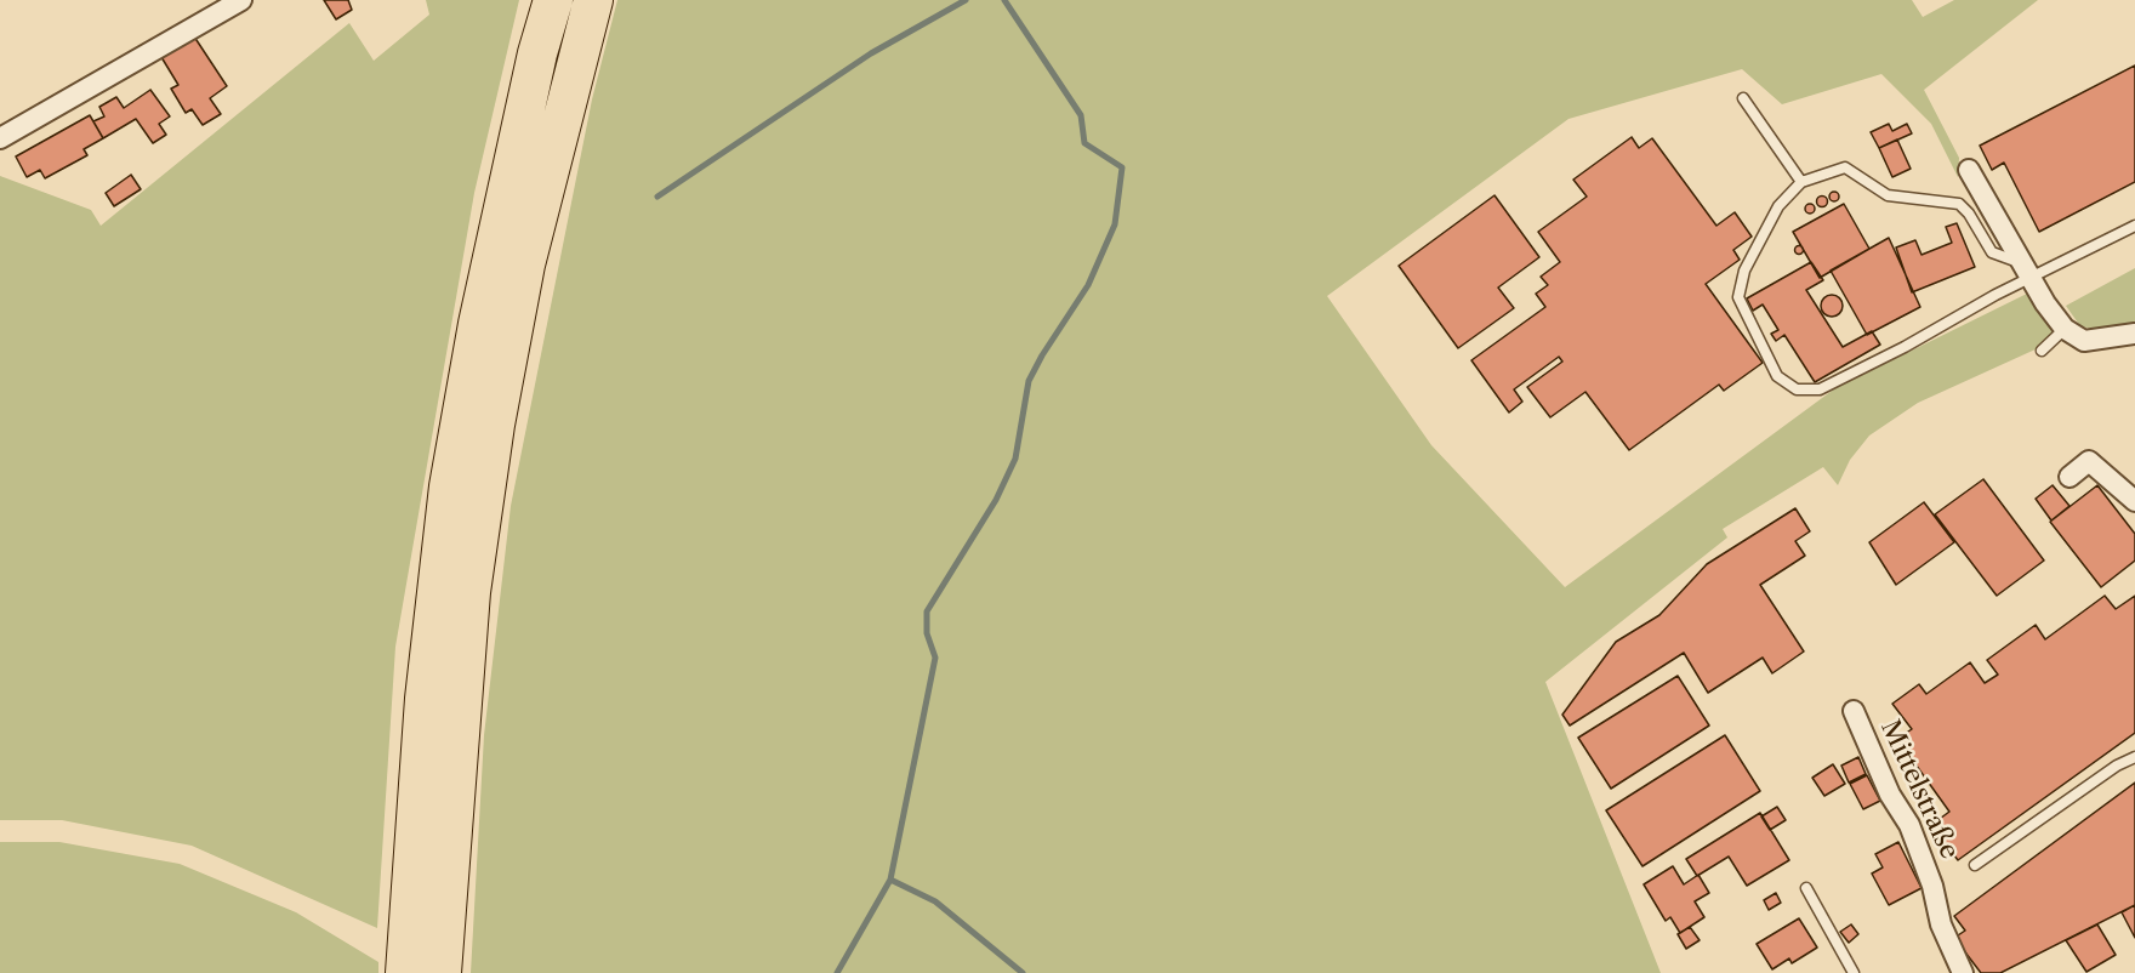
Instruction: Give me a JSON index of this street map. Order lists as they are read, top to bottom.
{
  "streets": {
    "street": ["Mittelstraße"]
  }
}
